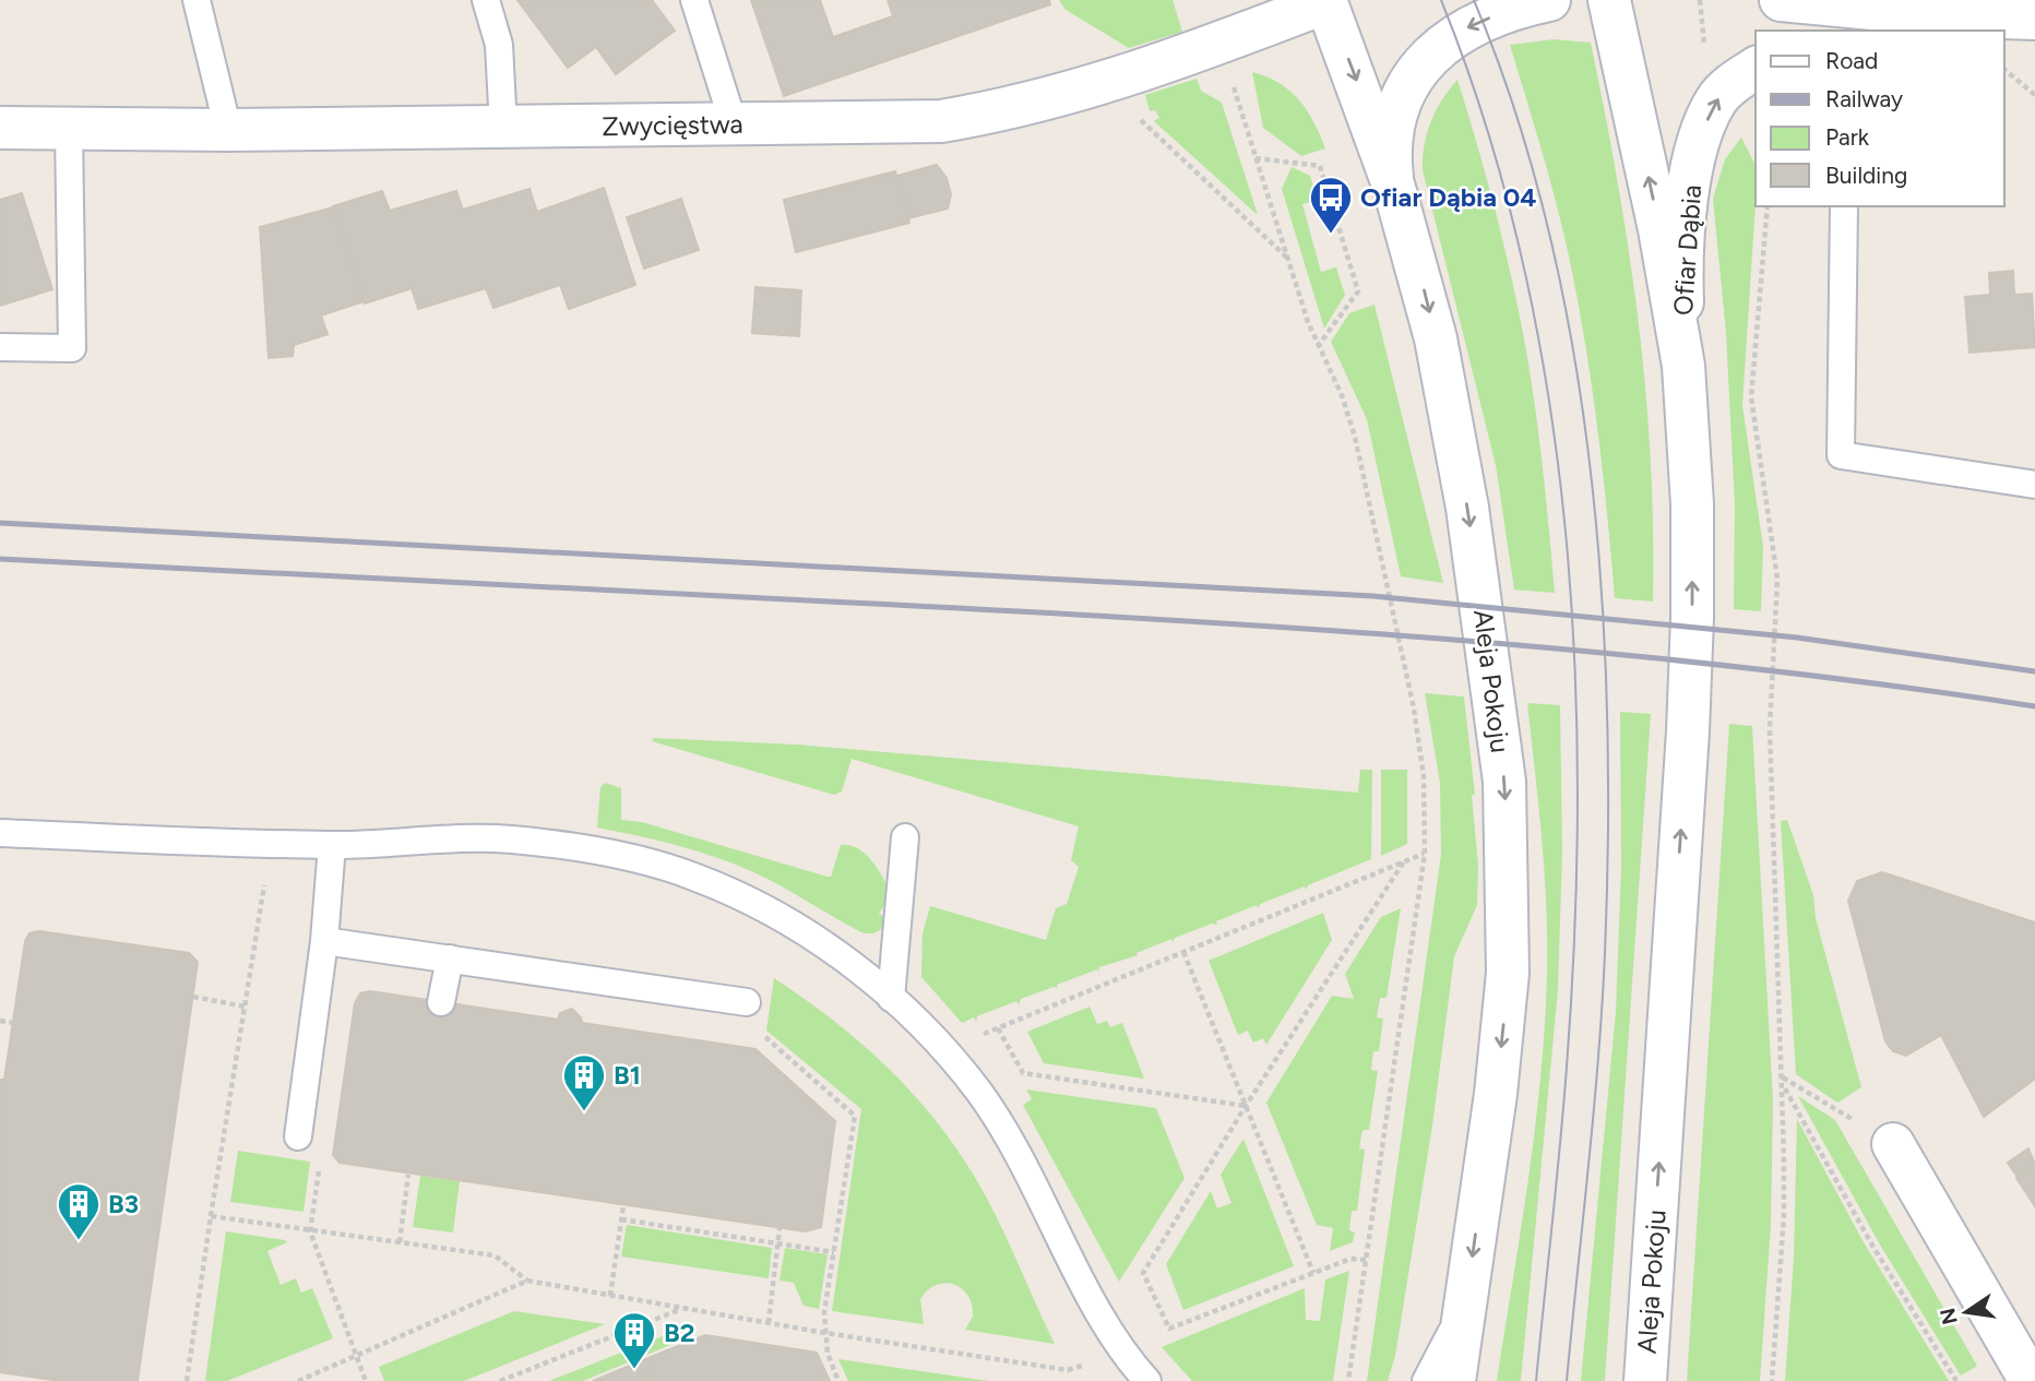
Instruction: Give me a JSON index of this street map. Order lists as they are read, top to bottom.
{
  "streets": {
    "main road": ["Zwycięstwa", "Ofiar Dąbia", "Aleja Pokoju"]
  },
  "crossings": [
    ["Zwycięstwa", "Aleja Pokoju"],
    ["Ofiar Dąbia", "Aleja Pokoju"]
  ],
  "one_way": ["Ofiar Dąbia"],
  "places": {
    "bus stop": ["Ofiar Dąbia 04"],
    "building": ["B1", "B3", "B2"]
  },
  "legend": [
    "Road",
    "Railway",
    "Park",
    "Building"
  ],
  "north": "left"
}
